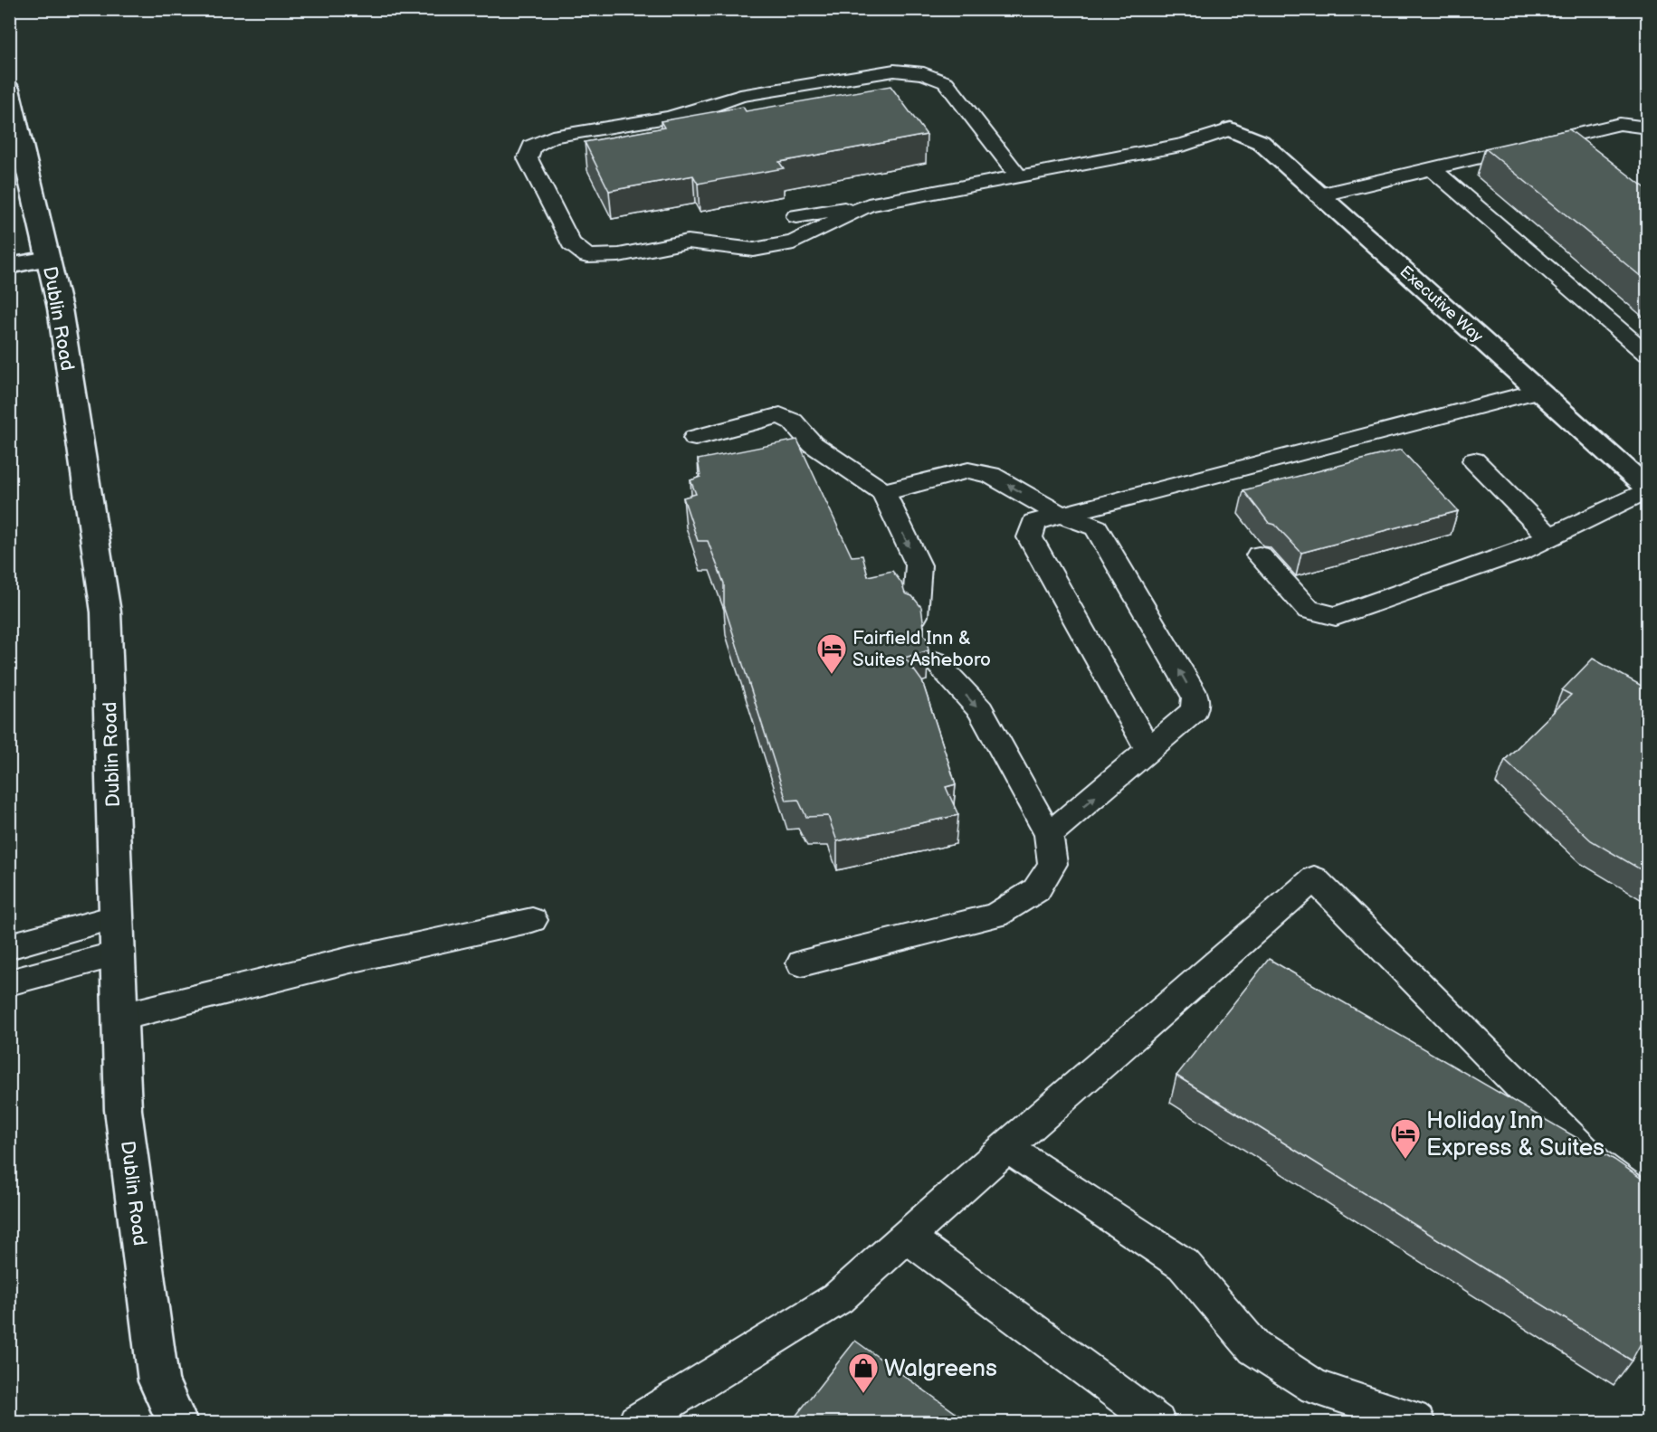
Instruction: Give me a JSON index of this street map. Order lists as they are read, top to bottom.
{
  "streets": {
    "street": ["Executive Way", "Dublin Road"]
  },
  "places": {
    "hotel": ["Fairfield Inn & Suites Asheboro", "Holiday Inn Express & Suites"],
    "shop": ["Walgreens"]
  }
}
